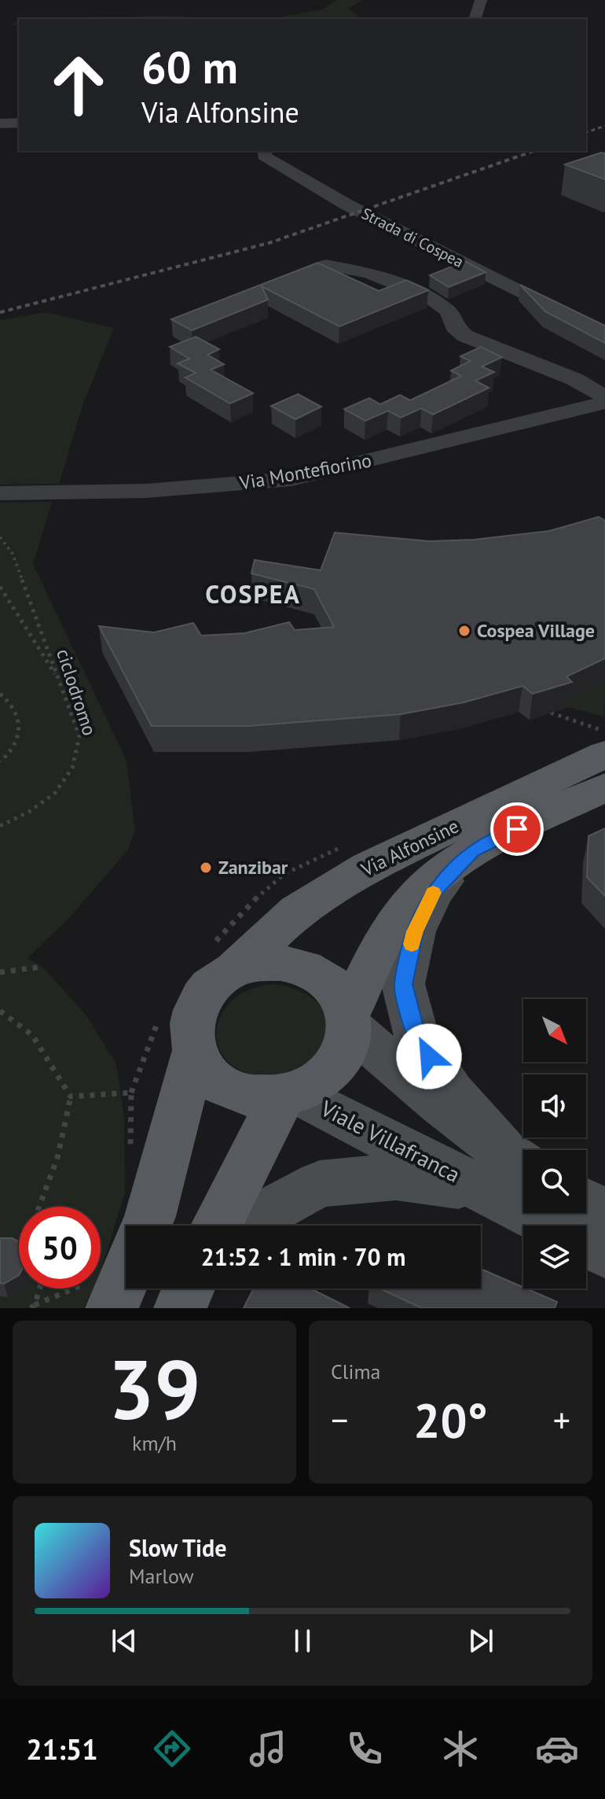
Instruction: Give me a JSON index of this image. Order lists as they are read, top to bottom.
{
  "streets": {
    "main road": ["Via Alfonsine", "Viale Villafranca"],
    "street": ["Strada di Cospea", "Via Montefiorino"],
    "path": ["ciclodromo"]
  },
  "crossings": [
    ["Via Alfonsine", "Viale Villafranca"]
  ],
  "districts": ["COSPEA"],
  "places": ["Cospea Village", "Zanzibar"],
  "north": "bottom right",
  "page": {
    "turn": ["60 m", "Via Alfonsine"],
    "limit": "50",
    "trip": "21:52 · 1 min · 70 m",
    "tile": [
      ["39", "km/h"],
      "Clima"
    ],
    "heat": ["−", "20°", "+"],
    "song": ["Slow Tide", "Marlow"],
    "tabs": "21:51"
  }
}
